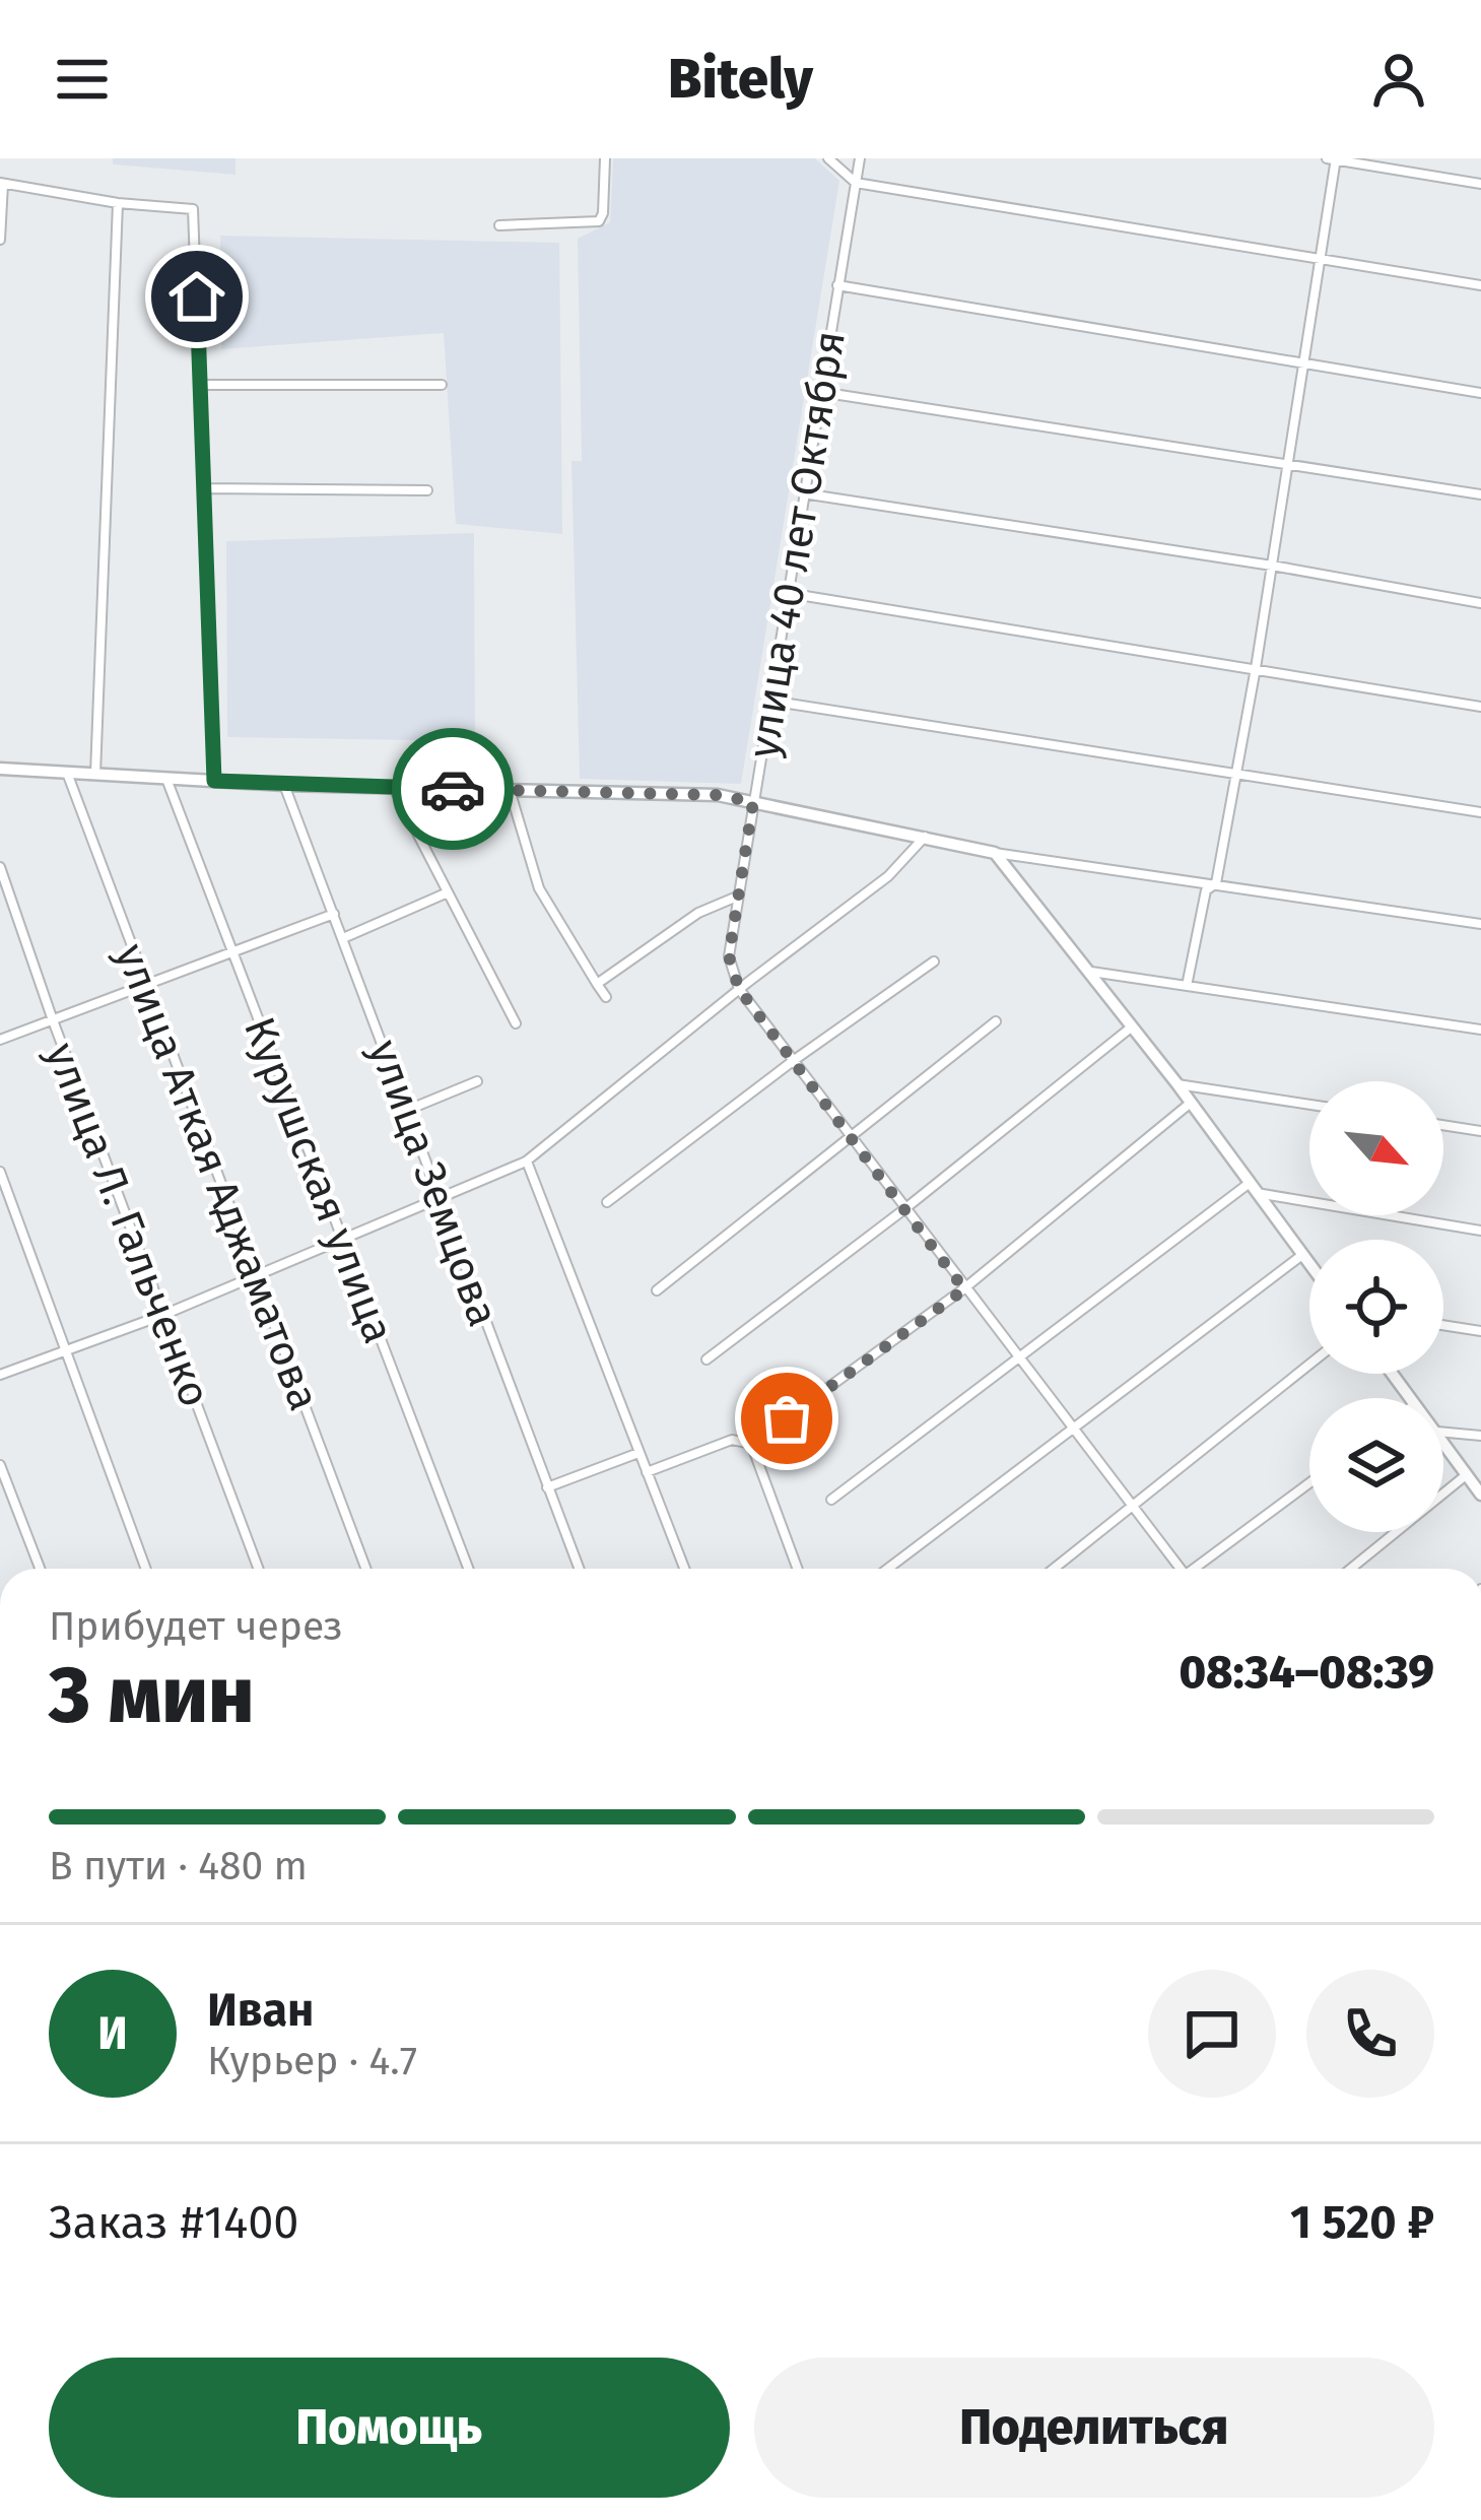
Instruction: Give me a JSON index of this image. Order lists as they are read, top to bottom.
{
  "streets": {
    "street": [
      "улица 40 лет Октября",
      "улица Аткая Аджаматова",
      "Курушская улица",
      "улица Земцова",
      "улица Л. Гальченко"
    ]
  },
  "north": "bottom right",
  "page": {
    "header": "Bitely",
    "heading": ["3 мин", "Прибудет через", "08:34–08:39"],
    "panel": [
      "Иван",
      "Курьер · 4.7",
      "Заказ #1400",
      "1 520 ₽"
    ],
    "bar": "В пути · 480 m",
    "round": "И",
    "buttons": ["Помощь", "Поделиться"]
  }
}
